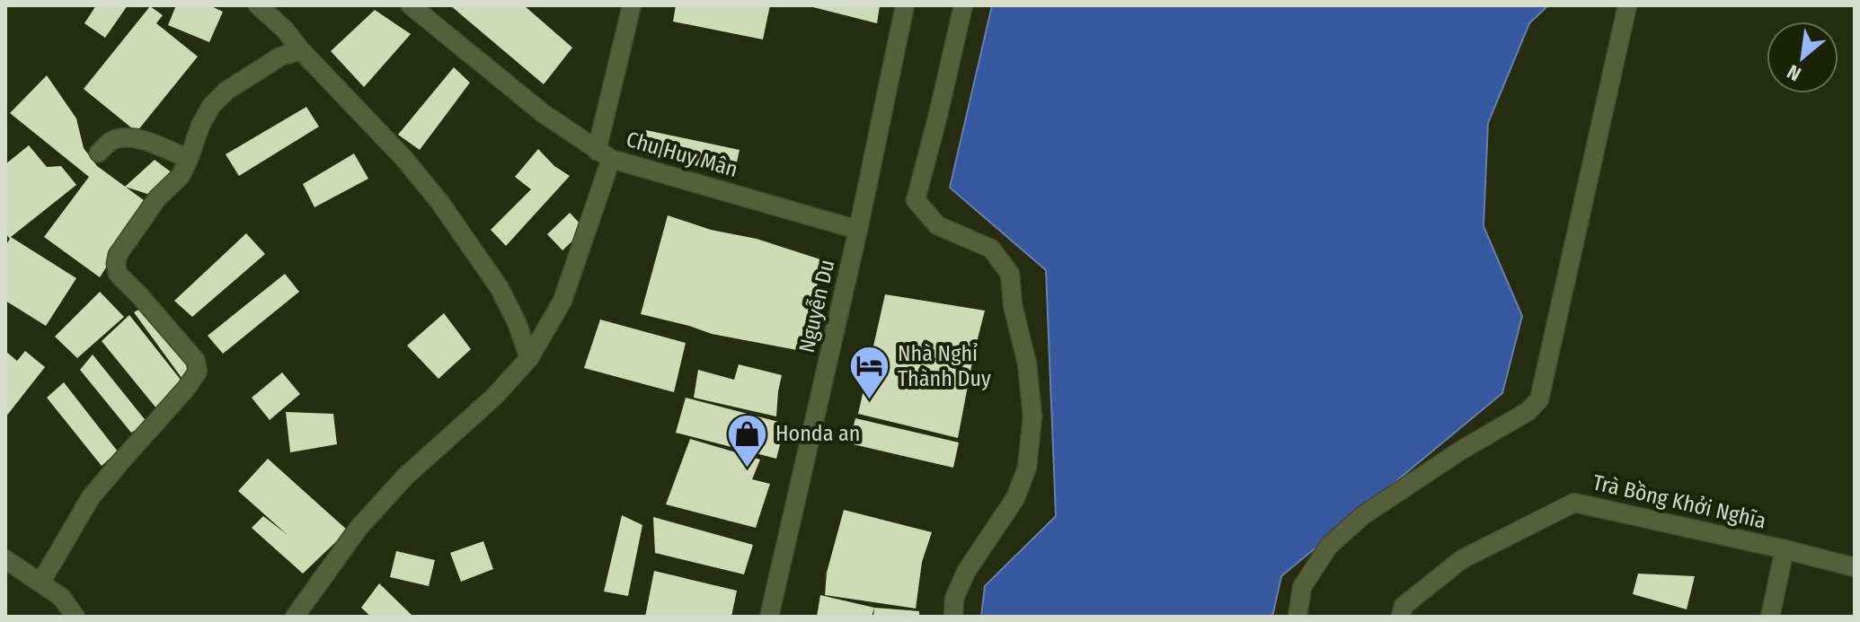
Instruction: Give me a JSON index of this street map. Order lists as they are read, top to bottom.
{
  "streets": {
    "street": ["Chu Huy Mân", "Nguyễn Du", "Trà Bồng Khởi Nghĩa"]
  },
  "crossings": [
    ["Chu Huy Mân", "Nguyễn Du"]
  ],
  "places": {
    "hotel": ["Nhà Nghỉ Thành Duy"],
    "shop": ["Honda an"]
  },
  "north": "bottom left"
}
